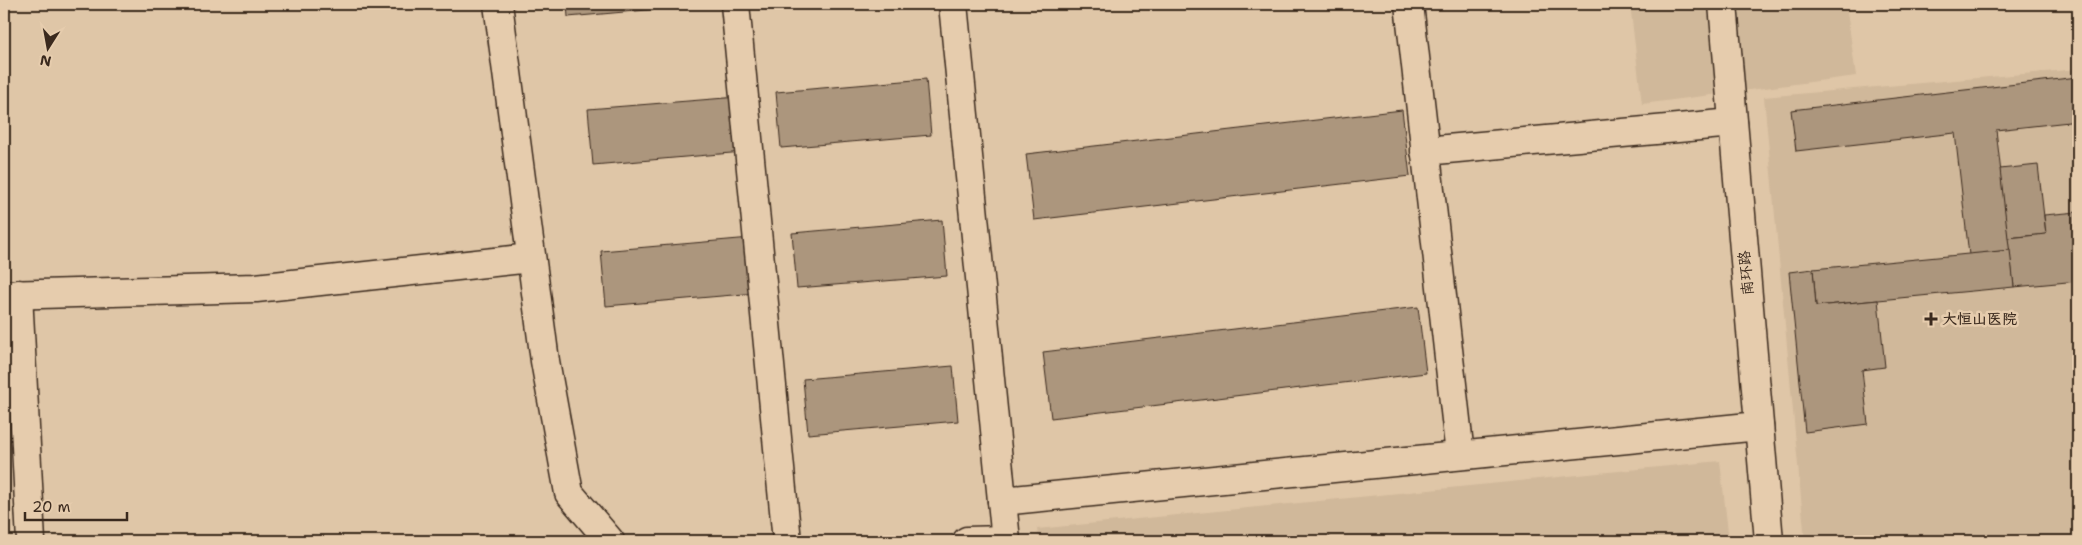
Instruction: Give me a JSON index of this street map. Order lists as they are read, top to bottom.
{
  "streets": {
    "street": ["南环路"]
  },
  "places": {
    "health": ["大恒山医院"]
  },
  "scale_bar": "20 m",
  "north": "bottom"
}
